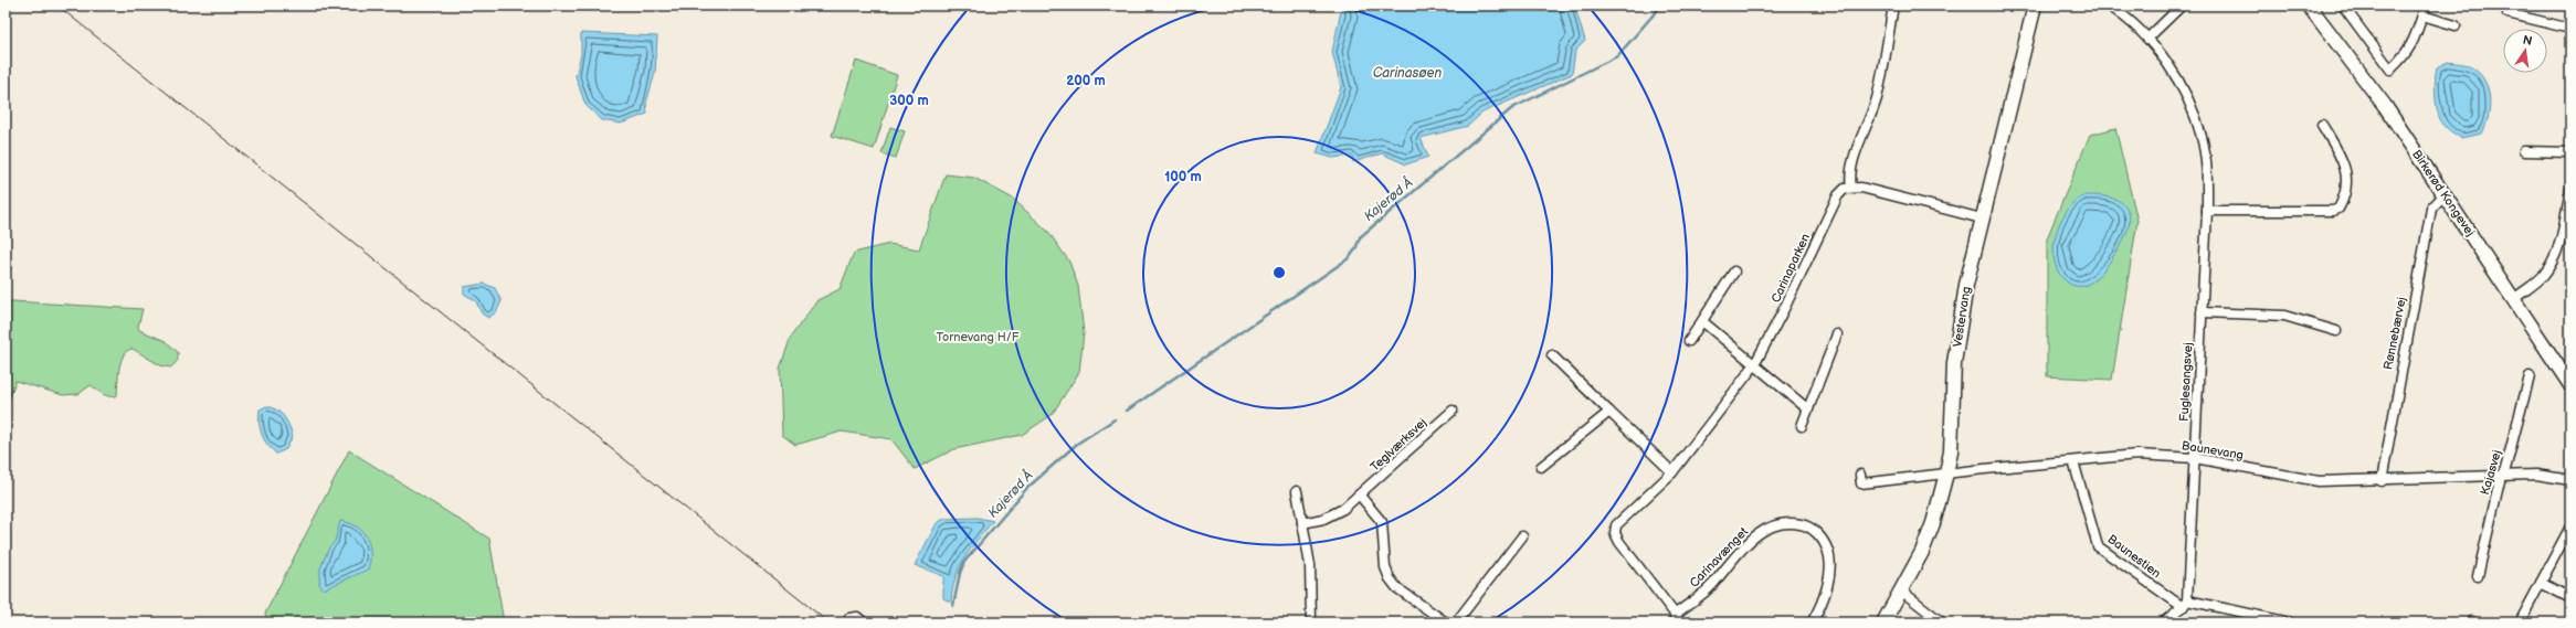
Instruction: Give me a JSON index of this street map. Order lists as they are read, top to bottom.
{
  "streets": {
    "street": [
      "Birkerød Kongevej",
      "Carinaparken",
      "Vestervang",
      "Rønnebærvej",
      "Fuglesangsvej",
      "Teglværksvej",
      "Baunevang",
      "Kajasvej",
      "Baunestien",
      "Carinavænget"
    ]
  },
  "crossings": [
    ["Birkerød Kongevej", "Rønnebærvej"],
    ["Carinaparken", "Carinavænget"],
    ["Vestervang", "Baunevang"],
    ["Rønnebærvej", "Baunevang"],
    ["Fuglesangsvej", "Baunevang"],
    ["Fuglesangsvej", "Baunestien"],
    ["Baunevang", "Kajasvej"],
    ["Baunevang", "Baunestien"]
  ],
  "water": ["Carinasøen", "Kajerød Å"],
  "parks": ["Tornevang H/F"],
  "north": "top",
  "rings": ["200 m", "300 m", "100 m"]
}
